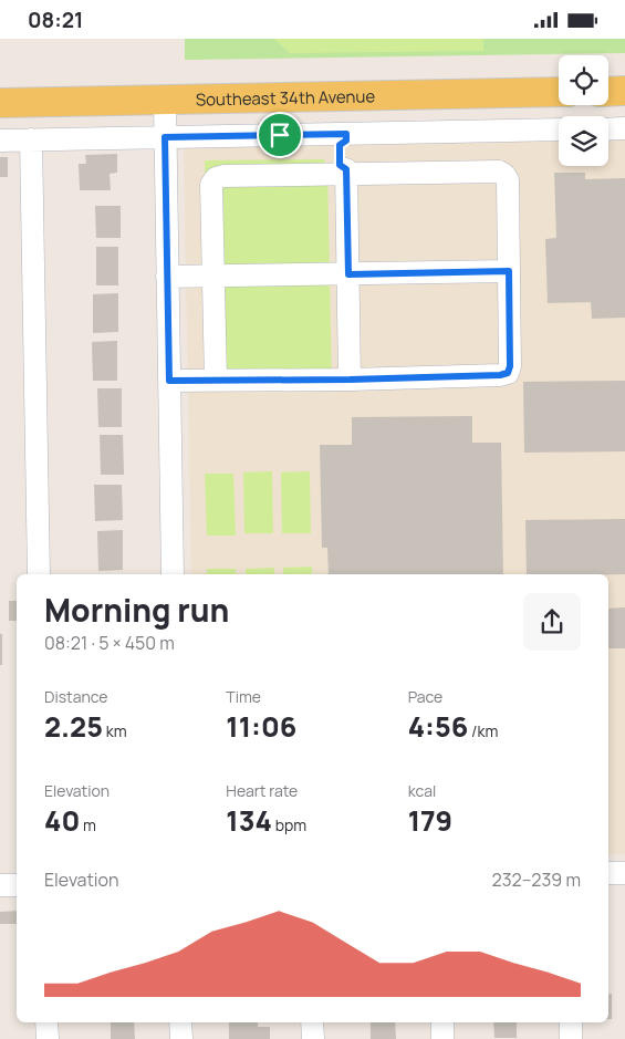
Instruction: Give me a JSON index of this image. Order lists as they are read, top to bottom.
{
  "streets": {
    "main road": ["Southeast 34th Avenue"]
  },
  "page": {
    "status": "08:21",
    "heading": ["Morning run", "08:21 · 5 × 450 m"],
    "stats": [
      ["Distance", "2.25 km"],
      ["Time", "11:06"],
      ["Pace", "4:56 /km"],
      ["Elevation", "40 m"],
      ["Heart rate", "134 bpm"],
      ["kcal", "179"]
    ],
    "chart": ["Elevation", "232–239 m"]
  }
}
